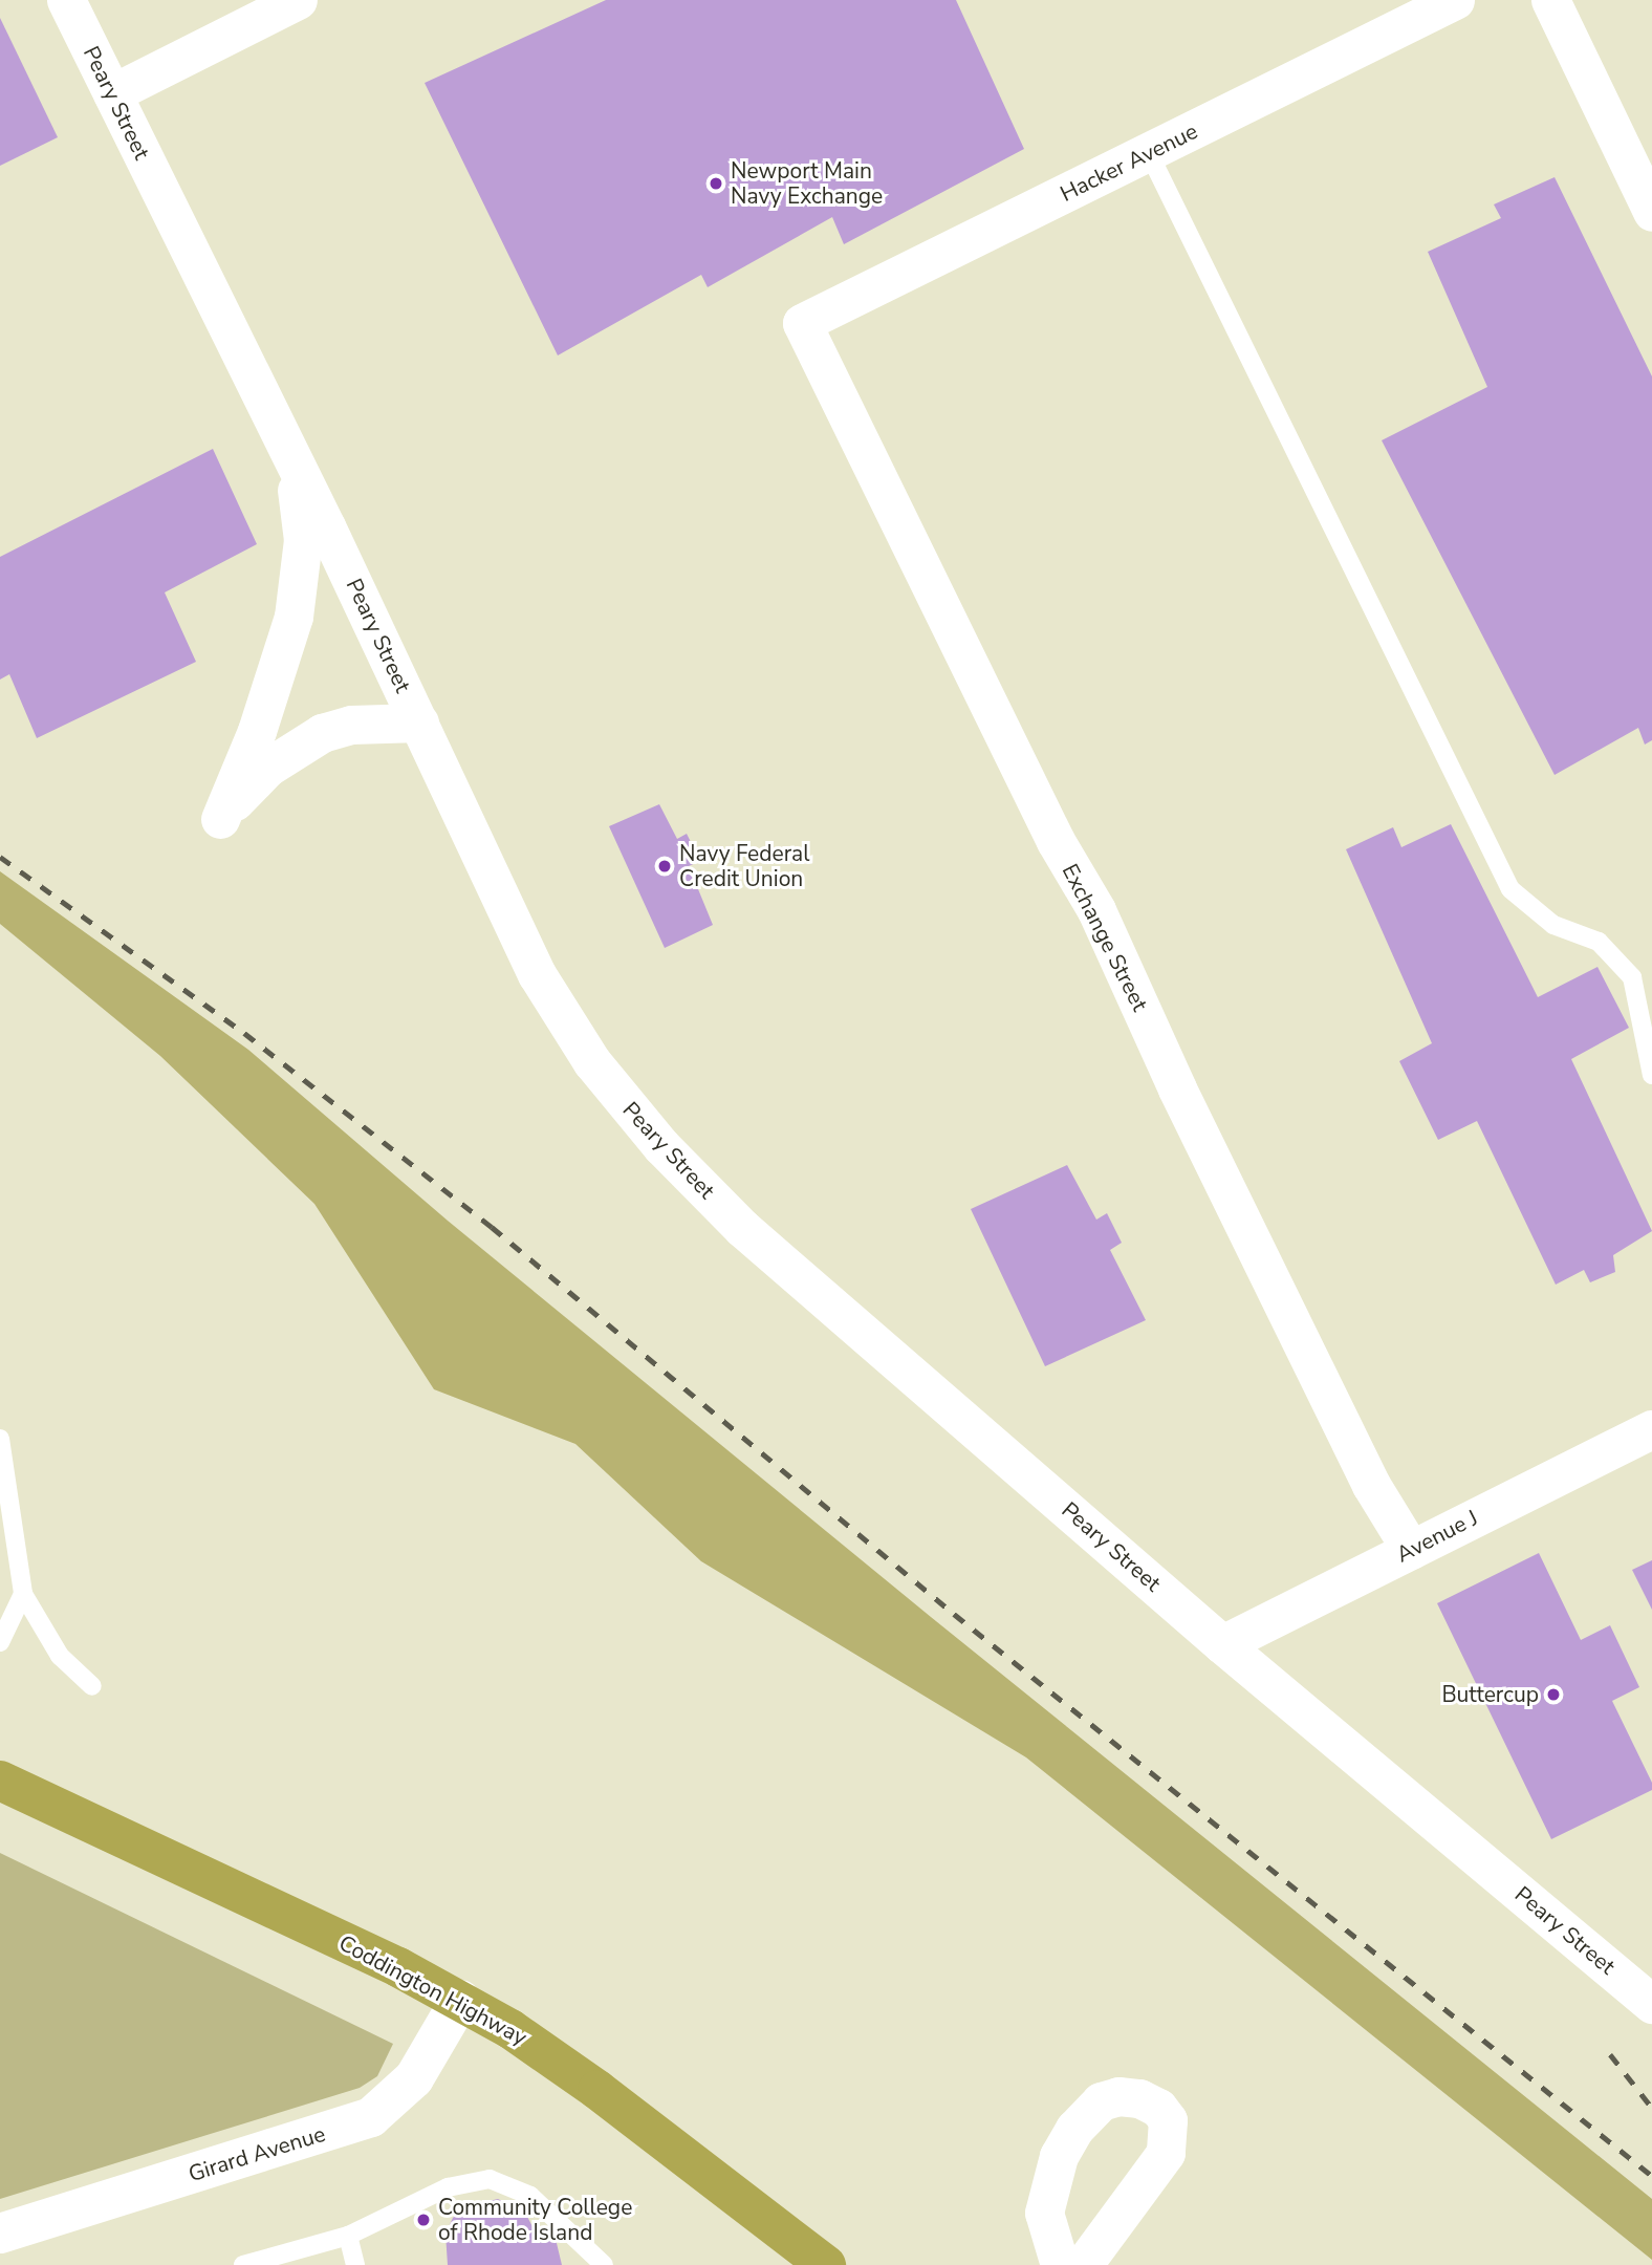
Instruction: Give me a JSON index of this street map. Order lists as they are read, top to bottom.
{
  "streets": {
    "highway": ["Coddington Highway"],
    "street": [
      "Peary Street",
      "Hacker Avenue",
      "Exchange Street",
      "Avenue J",
      "Girard Avenue"
    ]
  },
  "crossings": [
    ["Peary Street", "Avenue J"],
    ["Hacker Avenue", "Exchange Street"],
    ["Exchange Street", "Avenue J"],
    ["Coddington Highway", "Girard Avenue"]
  ],
  "places": [
    "Newport Main Navy Exchange",
    "Navy Federal Credit Union",
    "Buttercup",
    "Community College of Rhode Island"
  ]
}
